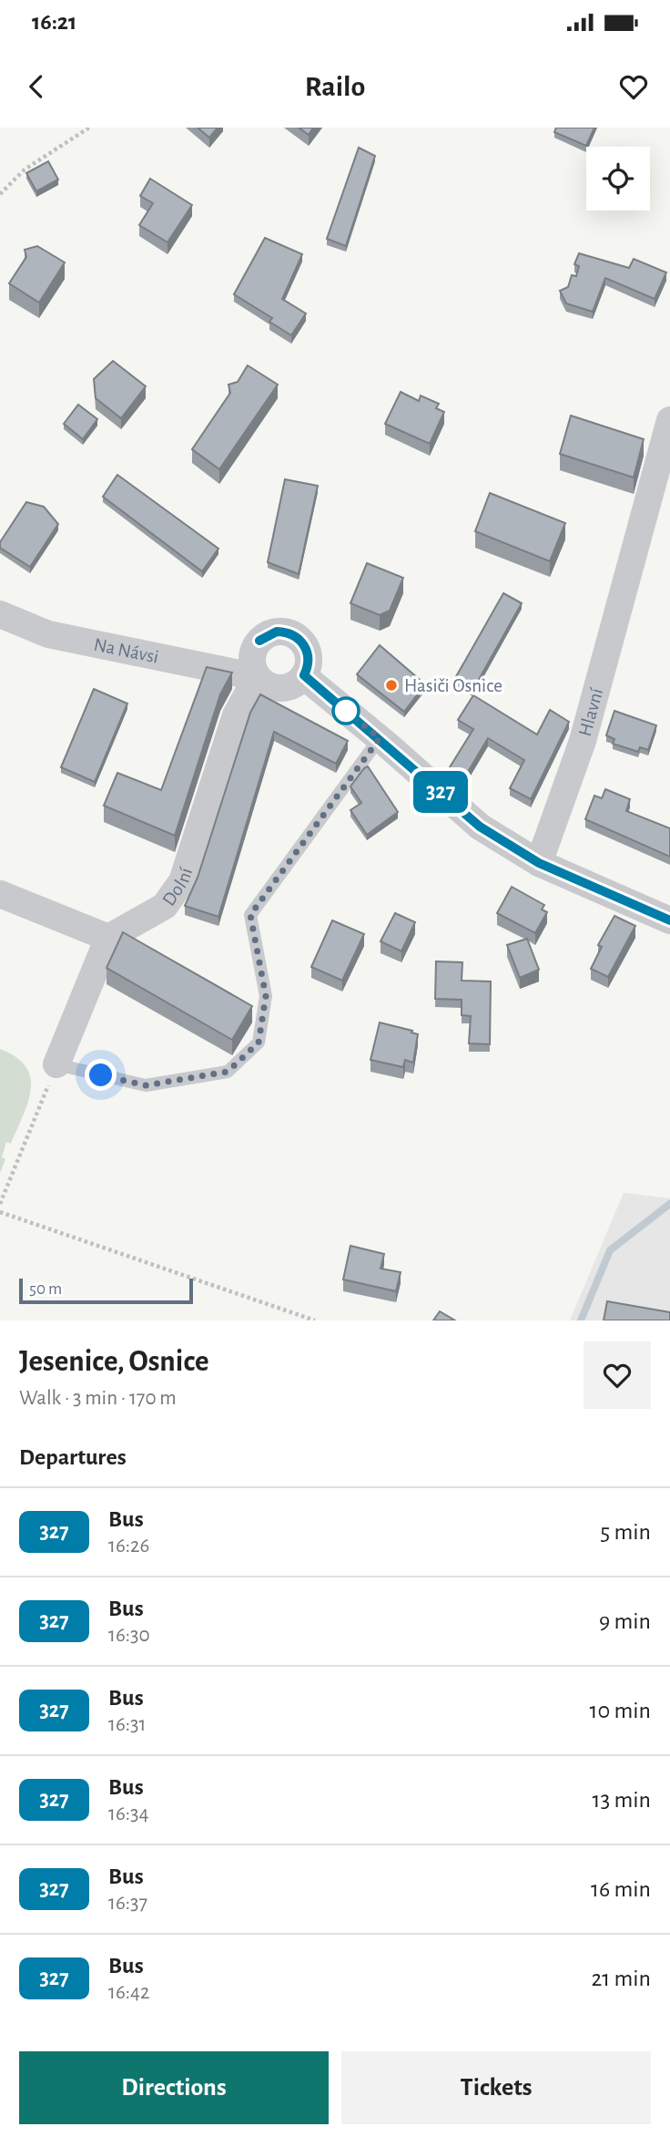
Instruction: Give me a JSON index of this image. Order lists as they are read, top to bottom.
{
  "streets": {
    "street": ["Na Návsi", "Hlavní", "Dolní"]
  },
  "crossings": [
    ["Na Návsi", "Dolní"]
  ],
  "places": ["Hasiči Osnice"],
  "lines": ["bus line 327"],
  "scale_bar": "50 m",
  "page": {
    "status": "16:21",
    "header": "Railo",
    "on_map": "327",
    "scale": "50 m",
    "heading": [
      ["Jesenice, Osnice", "Walk · 3 min · 170 m"],
      "Departures"
    ],
    "list": [
      {
        "mark": "327",
        "name": "Bus",
        "note": "16:26",
        "value": "5 min"
      },
      {
        "mark": "327",
        "name": "Bus",
        "note": "16:30",
        "value": "9 min"
      },
      {
        "mark": "327",
        "name": "Bus",
        "note": "16:31",
        "value": "10 min"
      },
      {
        "mark": "327",
        "name": "Bus",
        "note": "16:34",
        "value": "13 min"
      },
      {
        "mark": "327",
        "name": "Bus",
        "note": "16:37",
        "value": "16 min"
      },
      {
        "mark": "327",
        "name": "Bus",
        "note": "16:42",
        "value": "21 min"
      }
    ],
    "buttons": ["Directions", "Tickets"]
  }
}
